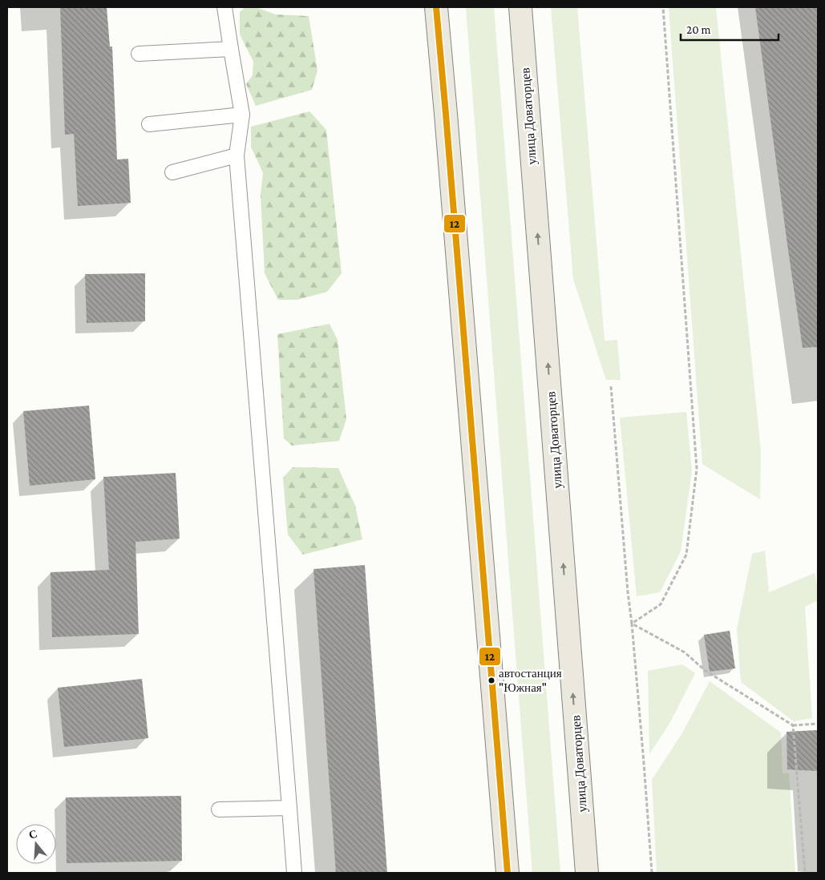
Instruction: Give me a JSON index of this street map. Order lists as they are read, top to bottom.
{
  "streets": {
    "main road": ["улица Доваторцев"]
  },
  "places": ["автостанция \"Южная\""],
  "lines": ["transit line 12"],
  "scale_bar": "20 m",
  "north": "top"
}
